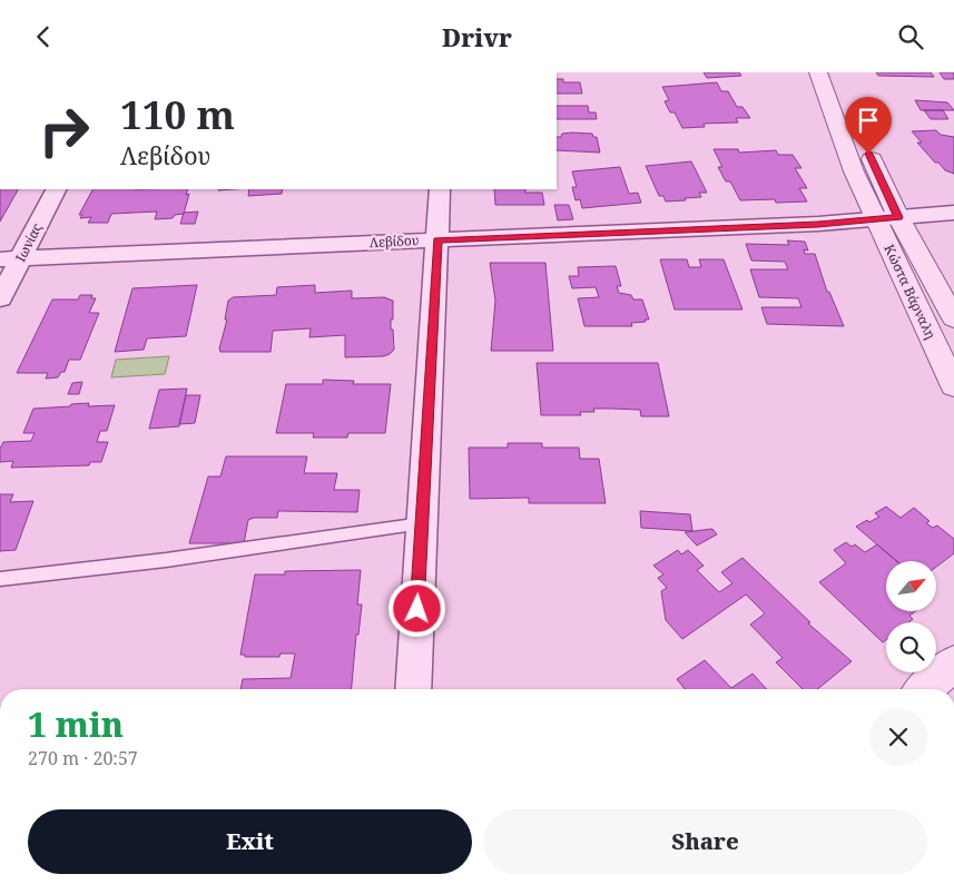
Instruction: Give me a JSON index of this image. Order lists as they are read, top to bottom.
{
  "streets": {
    "street": ["Λεβίδου", "Ιωνίας", "Κώστα Βάρναλη"]
  },
  "crossings": [
    ["Λεβίδου", "Ιωνίας"],
    ["Λεβίδου", "Κώστα Βάρναλη"]
  ],
  "north": "top right",
  "page": {
    "header": "Drivr",
    "turn": ["110 m", "Λεβίδου"],
    "heading": ["1 min", "270 m · 20:57"],
    "buttons": ["Exit", "Share"]
  }
}
